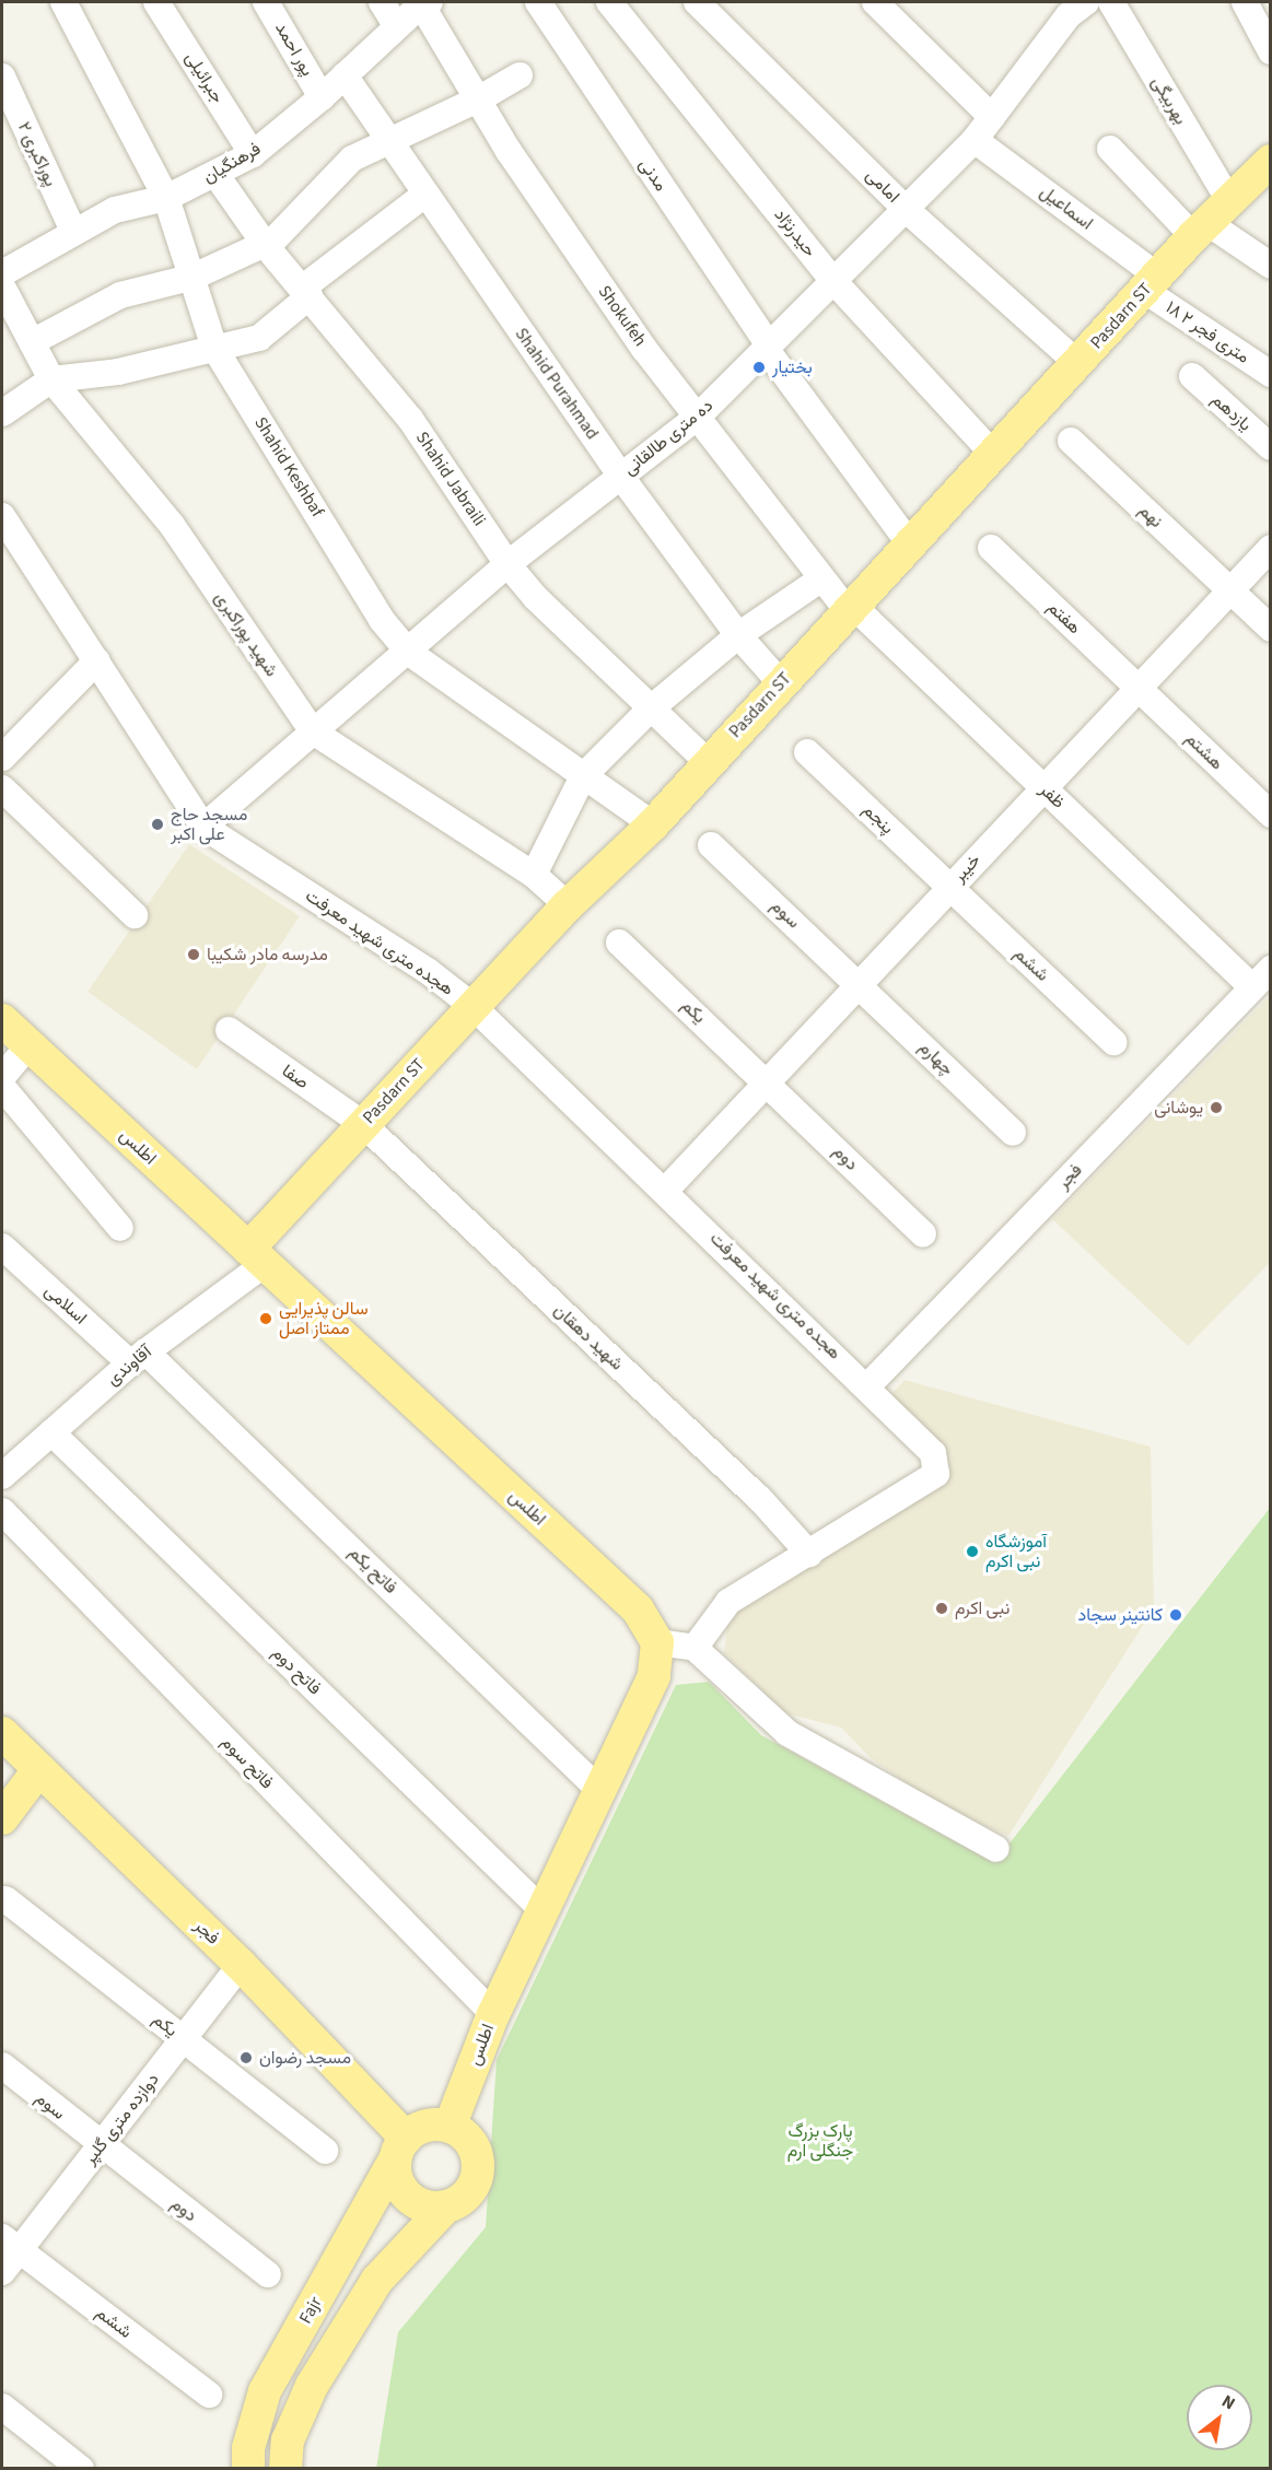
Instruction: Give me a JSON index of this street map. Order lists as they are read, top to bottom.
{
  "streets": {
    "main road": [
      "Pasdarn ST",
      "اطلس",
      "فجر",
      "Fajr"
    ],
    "street": [
      "پور احمد",
      "جبرائیلی",
      "بهربیگی",
      "پوراکبری ۲",
      "فرهنگیان",
      "مدنی",
      "امامی",
      "اسماعیل",
      "حیدرنژاد",
      "Shokufeh",
      "۱۸ متری فجر ۲",
      "Shahid Purahmad",
      "یازدهم",
      "ده متری طالقانی",
      "Shahid Keshbaf",
      "Shahid Jabraili",
      "نهم",
      "هفتم",
      "شهید پوراکبری",
      "هشتم",
      "ظفر",
      "پنجم",
      "خیبر",
      "سوم",
      "هجده متری شهید معرفت",
      "ششم",
      "یکم",
      "چهارم",
      "صفا",
      "دوم",
      "اسلامی",
      "شهید دهقان",
      "آقاوندی",
      "فاتح یکم",
      "فاتح دوم",
      "فاتح سوم",
      "دوازده متری گلپر"
    ]
  },
  "crossings": [
    ["پور احمد", "فرهنگیان"],
    ["جبرائیلی", "فرهنگیان"],
    ["بهربیگی", "Pasdarn ST"],
    ["پوراکبری ۲", "فرهنگیان"],
    ["فرهنگیان", "Shokufeh"],
    ["فرهنگیان", "Shahid Purahmad"],
    ["فرهنگیان", "Shahid Keshbaf"],
    ["فرهنگیان", "Shahid Jabraili"],
    ["مدنی", "Pasdarn ST"],
    ["مدنی", "ده متری طالقانی"],
    ["امامی", "Pasdarn ST"],
    ["امامی", "ده متری طالقانی"],
    ["اسماعیل", "Pasdarn ST"],
    ["اسماعیل", "۱۸ متری فجر ۲"],
    ["اسماعیل", "ده متری طالقانی"],
    ["حیدرنژاد", "Pasdarn ST"],
    ["حیدرنژاد", "ده متری طالقانی"],
    ["Shokufeh", "Pasdarn ST"],
    ["Shokufeh", "ده متری طالقانی"],
    ["Shokufeh", "ظفر"],
    ["Pasdarn ST", "۱۸ متری فجر ۲"],
    ["Pasdarn ST", "Shahid Purahmad"],
    ["Pasdarn ST", "Shahid Keshbaf"],
    ["Pasdarn ST", "Shahid Jabraili"],
    ["Pasdarn ST", "شهید پوراکبری"],
    ["Pasdarn ST", "ظفر"],
    ["Pasdarn ST", "هجده متری شهید معرفت"],
    ["Pasdarn ST", "صفا"],
    ["Pasdarn ST", "اطلس"],
    ["Pasdarn ST", "شهید دهقان"],
    ["Pasdarn ST", "آقاوندی"],
    ["Shahid Purahmad", "ده متری طالقانی"],
    ["ده متری طالقانی", "Shahid Keshbaf"],
    ["ده متری طالقانی", "Shahid Jabraili"],
    ["ده متری طالقانی", "شهید پوراکبری"],
    ["ده متری طالقانی", "هجده متری شهید معرفت"],
    ["نهم", "خیبر"],
    ["هفتم", "هشتم"],
    ["هفتم", "خیبر"],
    ["هشتم", "خیبر"],
    ["ظفر", "خیبر"],
    ["ظفر", "فجر"],
    ["پنجم", "خیبر"],
    ["پنجم", "ششم"],
    ["خیبر", "سوم"],
    ["خیبر", "هجده متری شهید معرفت"],
    ["خیبر", "ششم"],
    ["خیبر", "یکم"],
    ["خیبر", "چهارم"],
    ["خیبر", "دوم"],
    ["سوم", "چهارم"],
    ["سوم", "دوم"],
    ["سوم", "دوازده متری گلپر"],
    ["هجده متری شهید معرفت", "فجر"],
    ["هجده متری شهید معرفت", "شهید دهقان"],
    ["ششم", "دوازده متری گلپر"],
    ["یکم", "دوم"],
    ["یکم", "دوازده متری گلپر"],
    ["صفا", "شهید دهقان"],
    ["اطلس", "فجر"],
    ["اطلس", "آقاوندی"],
    ["اطلس", "فاتح یکم"],
    ["اطلس", "فاتح دوم"],
    ["اطلس", "فاتح سوم"],
    ["اطلس", "Fajr"],
    ["دوم", "دوازده متری گلپر"],
    ["فجر", "دوازده متری گلپر"],
    ["فجر", "Fajr"],
    ["اسلامی", "آقاوندی"],
    ["اسلامی", "فاتح یکم"],
    ["آقاوندی", "فاتح یکم"],
    ["آقاوندی", "فاتح دوم"]
  ],
  "parks": ["پارک بزرگ جنگلی ارم"],
  "places": [
    "بختیار",
    "مسجد حاج علی اکبر",
    "مدرسه مادر شکیبا",
    "یوشانی",
    "سالن پذیرایی ممتاز اصل",
    "آموزشگاه نبی اکرم",
    "نبی اکرم",
    "کانتینر سجاد",
    "مسجد رضوان"
  ],
  "north": "top right"
}
